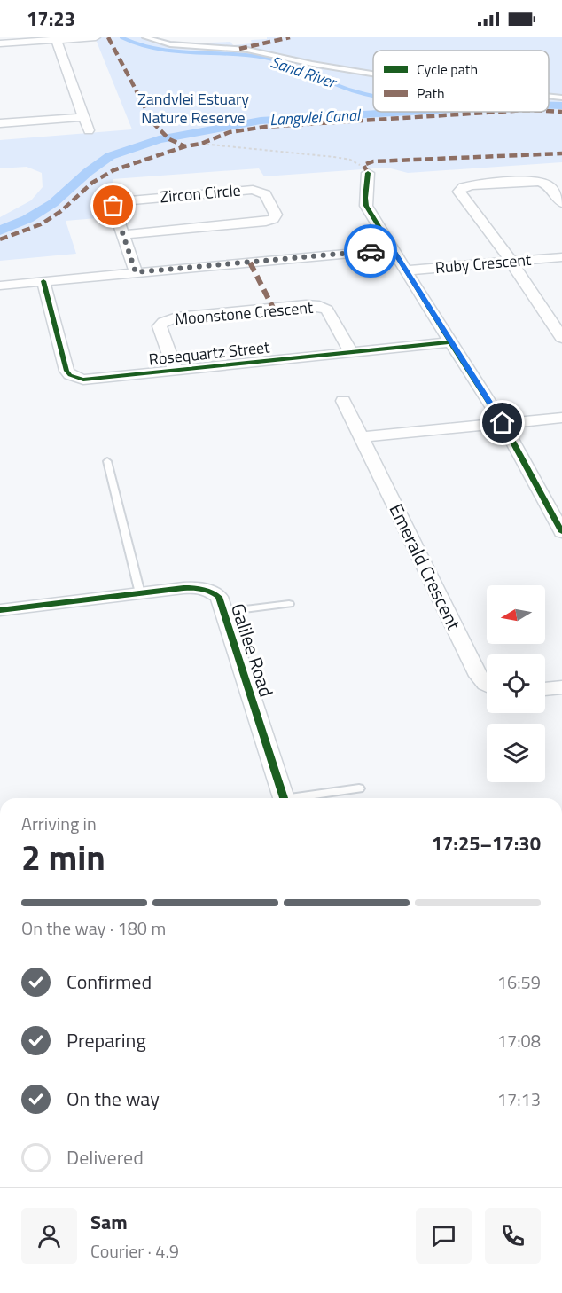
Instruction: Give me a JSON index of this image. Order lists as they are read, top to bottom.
{
  "streets": {
    "street": [
      "Zircon Circle",
      "Ruby Crescent",
      "Moonstone Crescent",
      "Rosequartz Street",
      "Emerald Crescent",
      "Galilee Road"
    ]
  },
  "crossings": [
    ["Moonstone Crescent", "Rosequartz Street"]
  ],
  "water": ["Sand River", "Langvlei Canal"],
  "parks": ["Zandvlei Estuary Nature Reserve"],
  "legend": ["Cycle path", "Path"],
  "north": "left",
  "page": {
    "status": "17:23",
    "heading": ["2 min", "Arriving in", "17:25–17:30"],
    "panel": ["Sam", "Courier · 4.9"],
    "bar": "On the way · 180 m",
    "list": [
      ["Confirmed", "16:59"],
      ["Preparing", "17:08"],
      ["On the way", "17:13"],
      "Delivered"
    ]
  }
}
